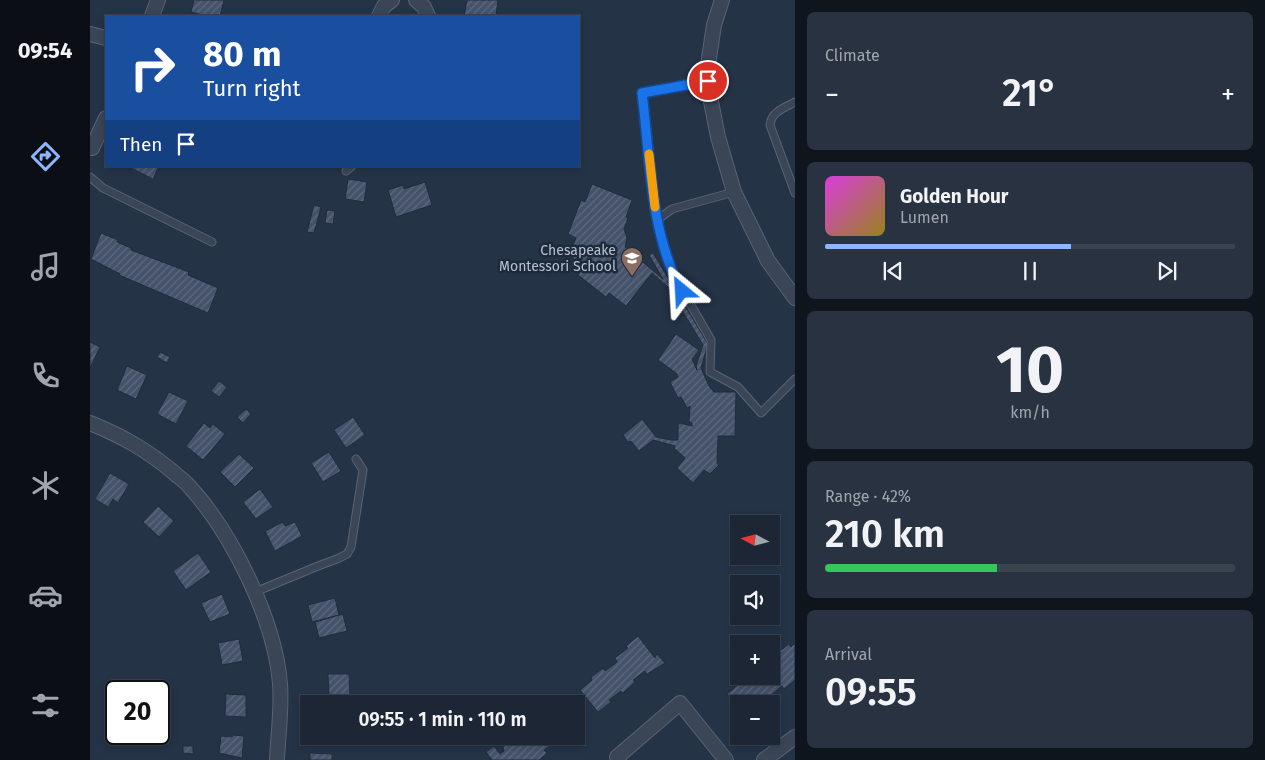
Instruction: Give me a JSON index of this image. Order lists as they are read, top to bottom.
{
  "places": {
    "school or university": ["Chesapeake Montessori School"]
  },
  "north": "left",
  "page": {
    "tabs": "09:54",
    "tile": [
      "Climate",
      ["10", "km/h"],
      ["Range · 42%", "210 km"],
      ["Arrival", "09:55"]
    ],
    "turn": ["80 m", "Turn right"],
    "heat": ["−", "21°", "+"],
    "then": "Then",
    "song": ["Golden Hour", "Lumen"],
    "map_buttons": ["+", "−"],
    "limit": "20",
    "trip": "09:55 · 1 min · 110 m"
  }
}
